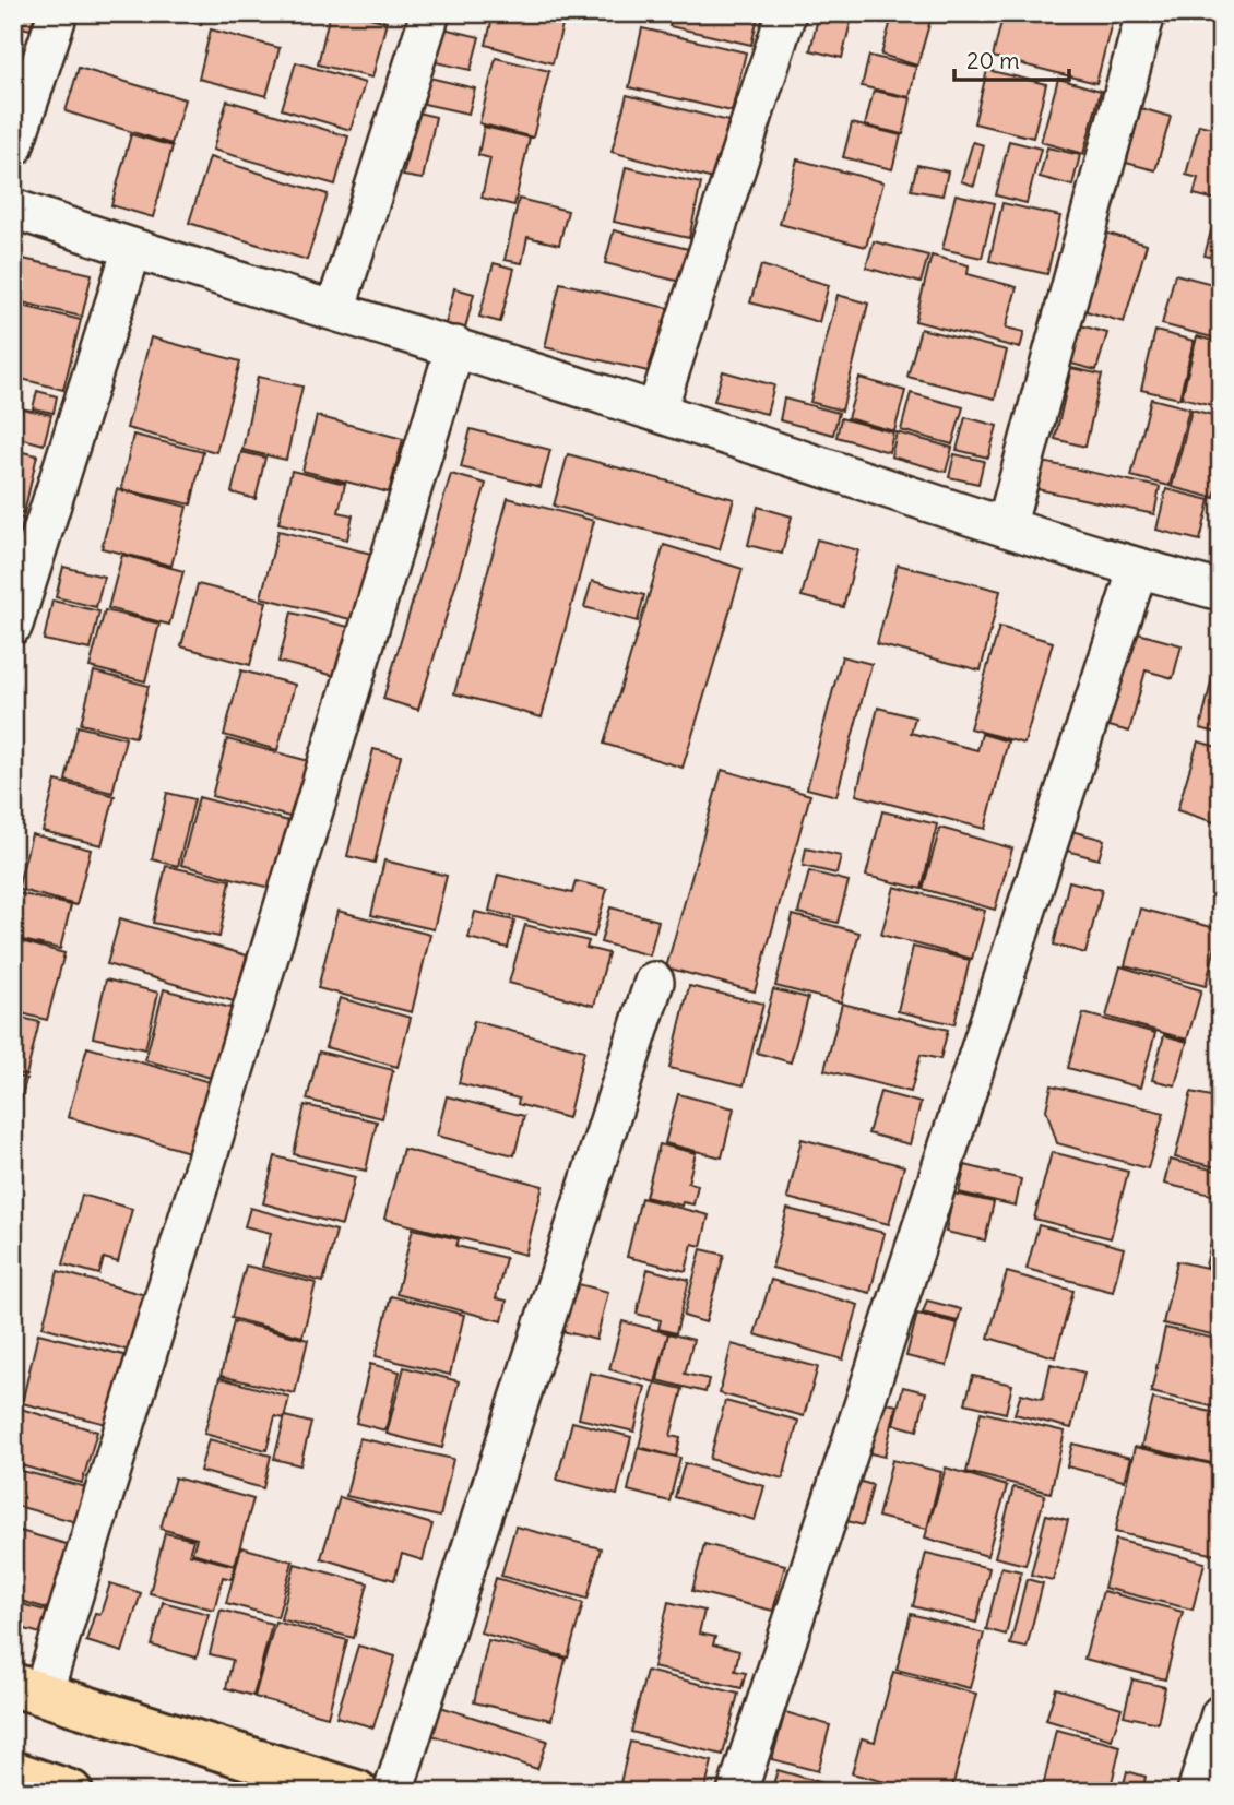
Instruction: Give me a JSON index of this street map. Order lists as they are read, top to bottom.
{
  "scale_bar": "20 m"
}
